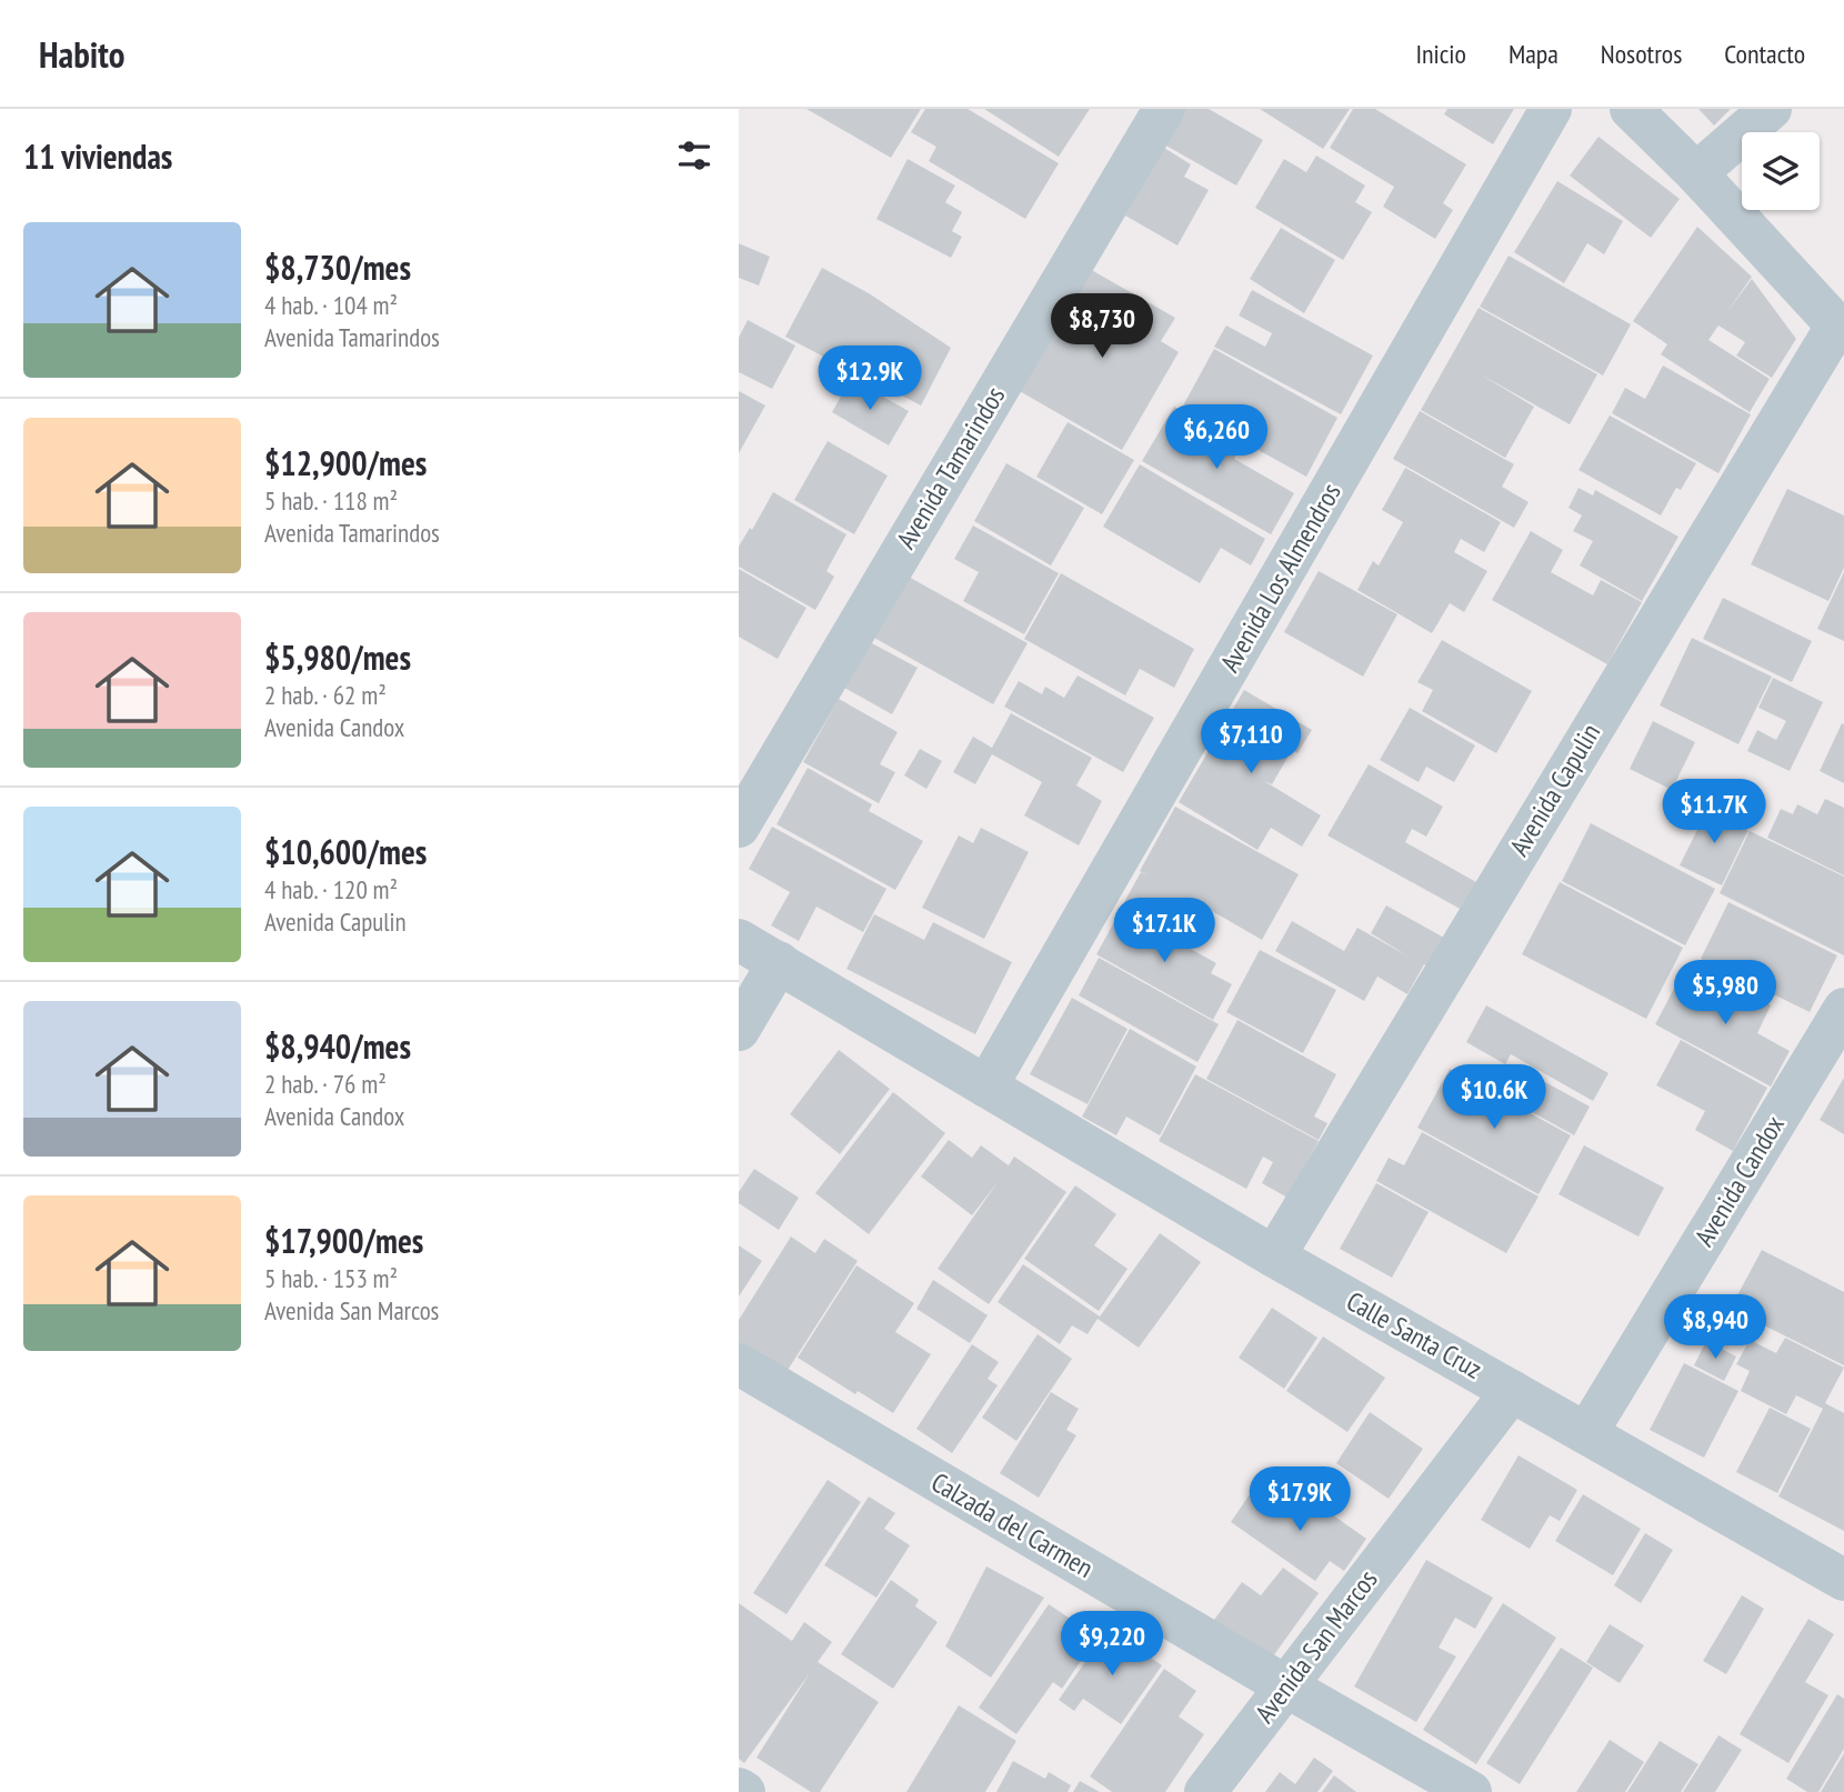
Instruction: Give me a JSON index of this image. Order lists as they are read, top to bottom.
{
  "streets": {
    "street": [
      "Avenida Tamarindos",
      "Avenida Los Almendros",
      "Avenida Capulin",
      "Avenida Candox",
      "Calle Santa Cruz",
      "Calzada del Carmen",
      "Avenida San Marcos"
    ]
  },
  "crossings": [
    ["Avenida Los Almendros", "Calle Santa Cruz"],
    ["Avenida Capulin", "Calle Santa Cruz"],
    ["Avenida Candox", "Calle Santa Cruz"],
    ["Calle Santa Cruz", "Avenida San Marcos"],
    ["Calzada del Carmen", "Avenida San Marcos"]
  ],
  "page": {
    "header": "Habito",
    "nav": [
      "Inicio",
      "Mapa",
      "Nosotros",
      "Contacto"
    ],
    "heading": "11 viviendas",
    "list": [
      {
        "name": "$8,730/mes",
        "note": "4 hab. · 104 m² · Avenida Tamarindos"
      },
      {
        "name": "$12,900/mes",
        "note": "5 hab. · 118 m² · Avenida Tamarindos"
      },
      {
        "name": "$5,980/mes",
        "note": "2 hab. · 62 m² · Avenida Candox"
      },
      {
        "name": "$10,600/mes",
        "note": "4 hab. · 120 m² · Avenida Capulin"
      },
      {
        "name": "$8,940/mes",
        "note": "2 hab. · 76 m² · Avenida Candox"
      },
      {
        "name": "$17,900/mes",
        "note": "5 hab. · 153 m² · Avenida San Marcos"
      }
    ],
    "price": [
      "$8,730",
      "$12.9K",
      "$6,260",
      "$7,110",
      "$11.7K",
      "$17.1K",
      "$5,980",
      "$10.6K",
      "$8,940",
      "$17.9K",
      "$9,220"
    ]
  }
}
